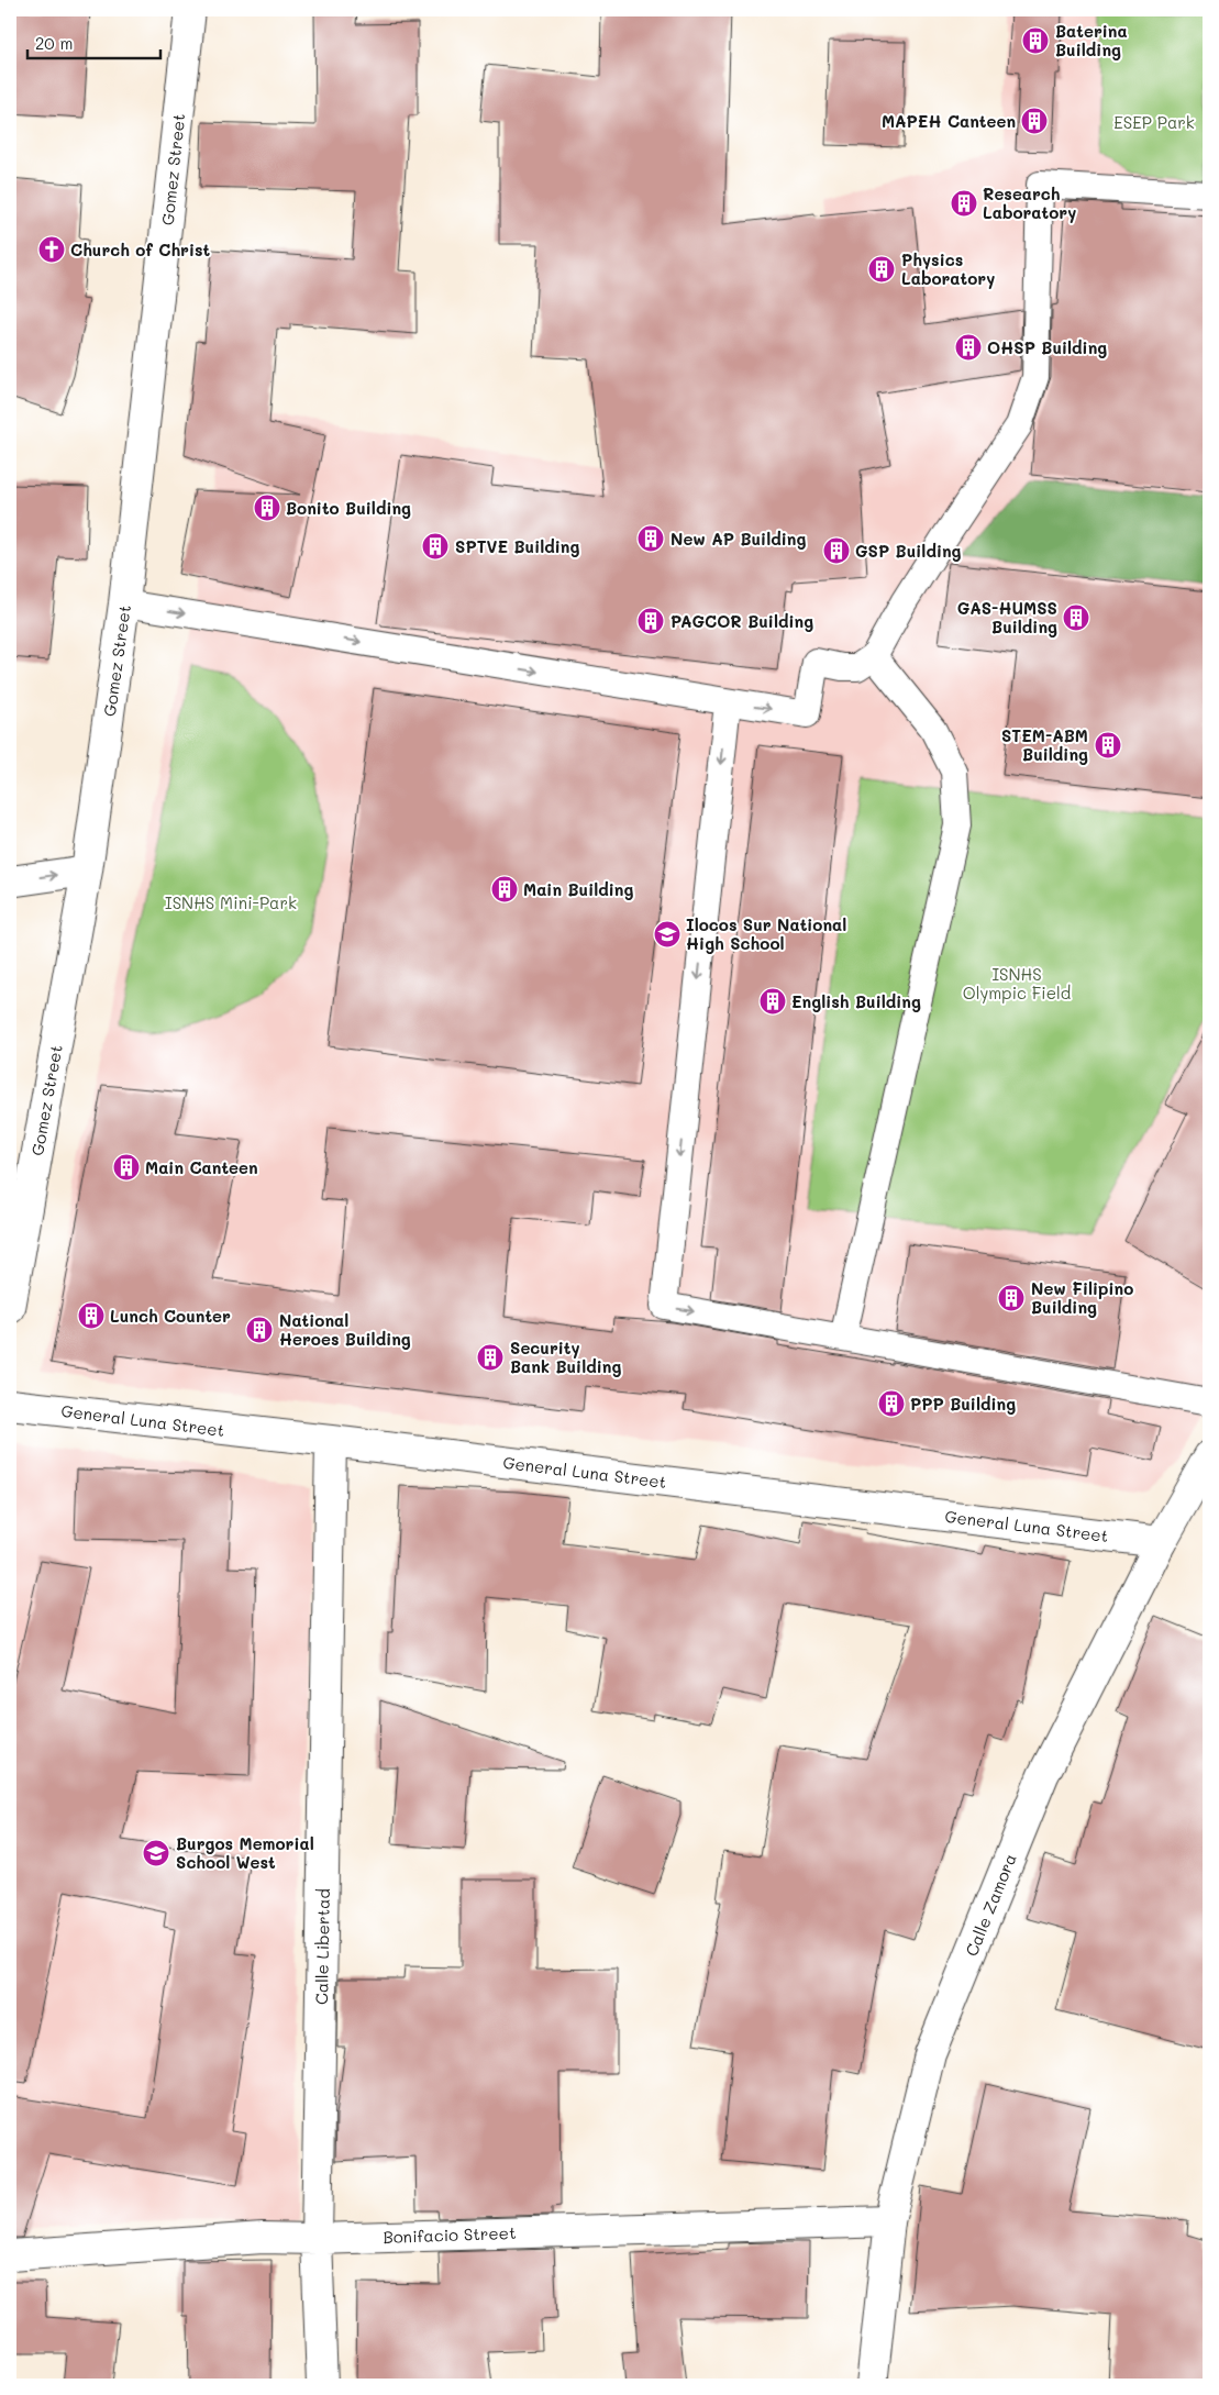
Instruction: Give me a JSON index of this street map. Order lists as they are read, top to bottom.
{
  "streets": {
    "street": [
      "Gomez Street",
      "General Luna Street",
      "Calle Zamora",
      "Calle Libertad",
      "Bonifacio Street"
    ]
  },
  "crossings": [
    ["General Luna Street", "Calle Zamora"],
    ["General Luna Street", "Calle Libertad"],
    ["Calle Zamora", "Bonifacio Street"],
    ["Calle Libertad", "Bonifacio Street"]
  ],
  "parks": ["ESEP Park", "ISNHS Mini-Park", "ISNHS Olympic Field"],
  "places": {
    "building": [
      "Baterina Building",
      "MAPEH Canteen",
      "Research Laboratory",
      "Physics Laboratory",
      "OHSP Building",
      "Bonito Building",
      "New AP Building",
      "SPTVE Building",
      "GSP Building",
      "GAS-HUMSS Building",
      "PAGCOR Building",
      "STEM-ABM Building",
      "Main Building",
      "English Building",
      "Main Canteen",
      "New Filipino Building",
      "Lunch Counter",
      "National Heroes Building",
      "Security Bank Building",
      "PPP Building"
    ],
    "church": ["Church of Christ"],
    "school or university": ["Ilocos Sur National High School", "Burgos Memorial School West"]
  },
  "scale_bar": "20 m"
}
